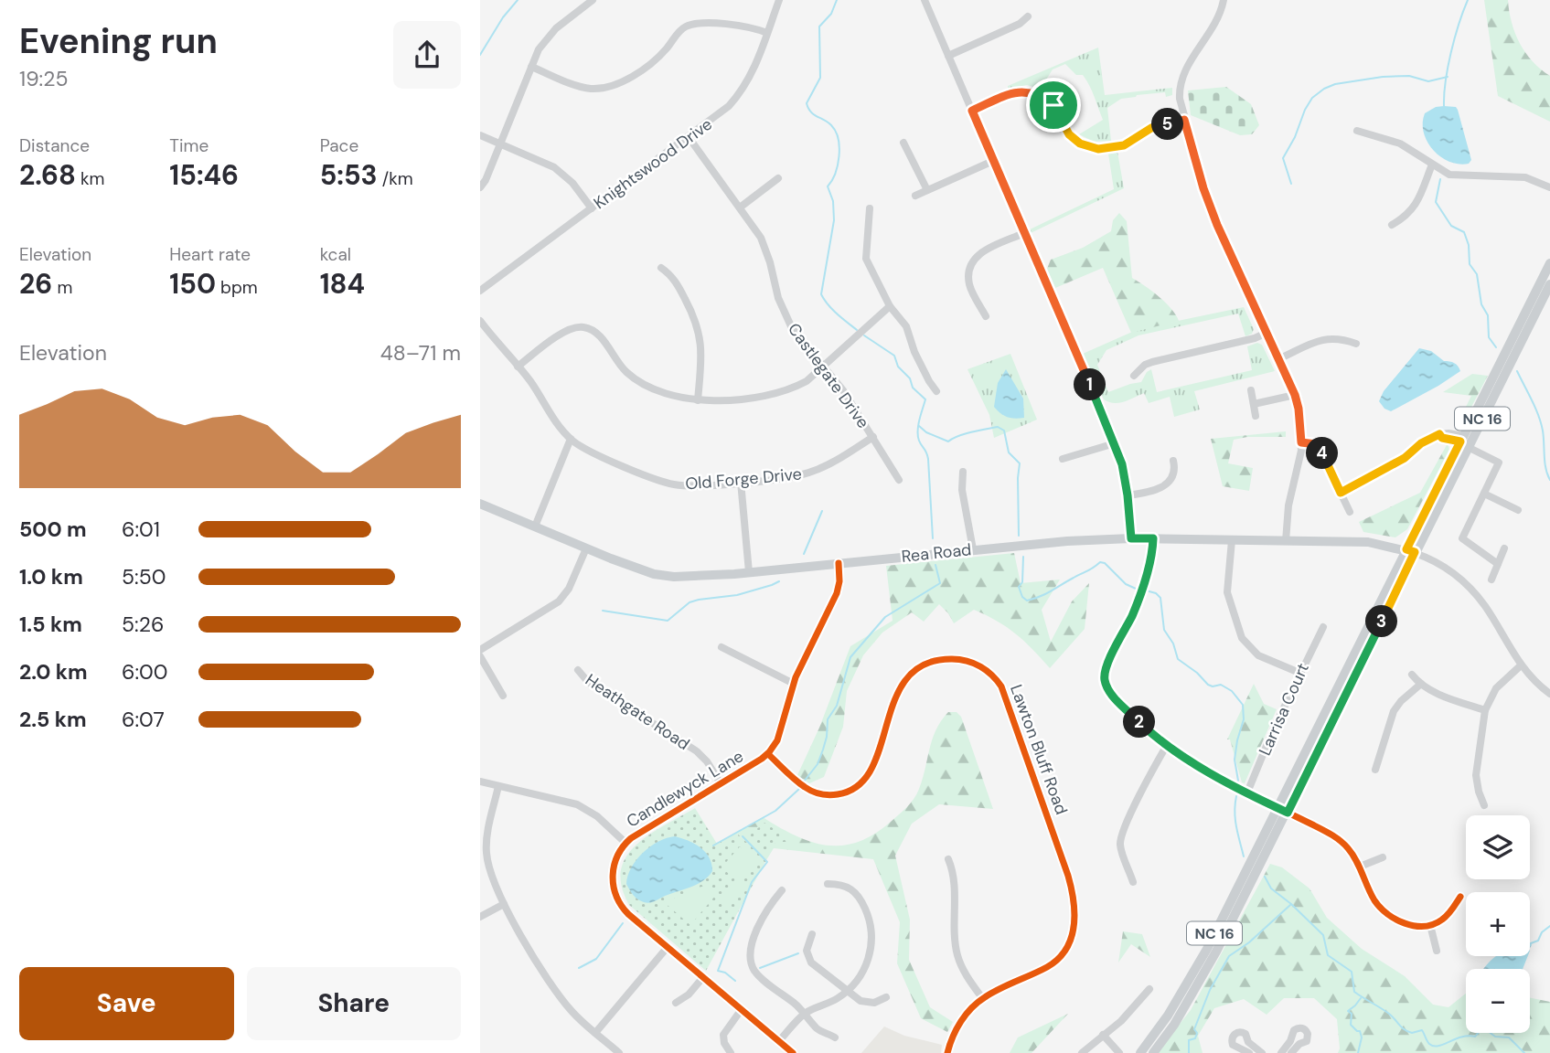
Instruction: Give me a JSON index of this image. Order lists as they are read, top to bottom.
{
  "streets": {
    "main road": ["NC 16", "Rea Road"],
    "street": [
      "Knightswood Drive",
      "Castlegate Drive",
      "Old Forge Drive",
      "Larrisa Court",
      "Heathgate Road",
      "Lawton Bluff Road",
      "Candlewyck Lane"
    ]
  },
  "crossings": [
    ["Knightswood Drive", "Castlegate Drive"],
    ["Castlegate Drive", "Old Forge Drive"],
    ["NC 16", "Rea Road"],
    ["Rea Road", "Candlewyck Lane"],
    ["Heathgate Road", "Candlewyck Lane"],
    ["Lawton Bluff Road", "Candlewyck Lane"]
  ],
  "page": {
    "heading": ["Evening run", "19:25"],
    "pins": [
      "5",
      "1",
      "4",
      "3",
      "2"
    ],
    "stats": [
      ["Distance", "2.68 km"],
      ["Time", "15:46"],
      ["Pace", "5:53 /km"],
      ["Elevation", "26 m"],
      ["Heart rate", "150 bpm"],
      ["kcal", "184"]
    ],
    "chart": ["Elevation", "48–71 m"],
    "list": [
      {
        "name": "500 m",
        "note": "6:01"
      },
      {
        "name": "1.0 km",
        "note": "5:50"
      },
      {
        "name": "1.5 km",
        "note": "5:26"
      },
      {
        "name": "2.0 km",
        "note": "6:00"
      },
      {
        "name": "2.5 km",
        "note": "6:07"
      }
    ],
    "map_buttons": ["+", "−"],
    "buttons": ["Save", "Share"]
  }
}
